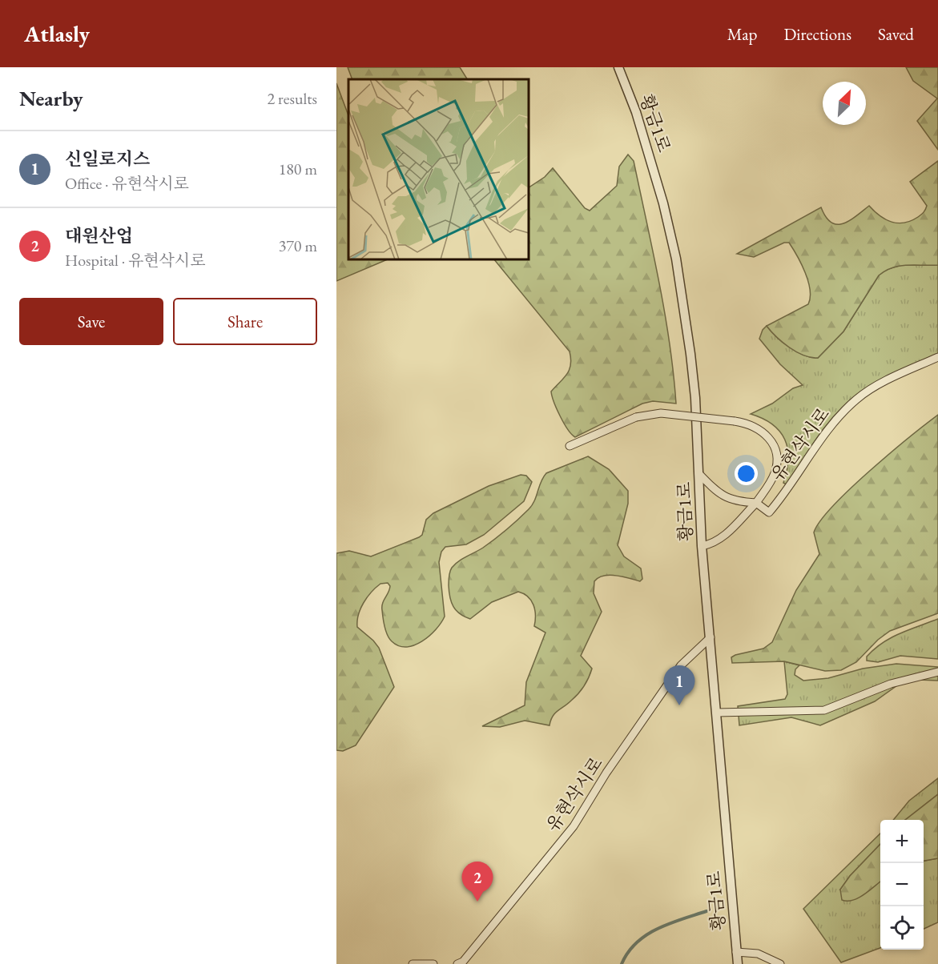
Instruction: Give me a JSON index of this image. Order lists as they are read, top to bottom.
{
  "streets": {
    "street": ["황금1로", "유현삭시로"]
  },
  "crossings": [
    ["황금1로", "유현삭시로"]
  ],
  "north": "top right",
  "page": {
    "header": "Atlasly",
    "nav": ["Map", "Directions", "Saved"],
    "heading": ["Nearby", "2 results"],
    "list": [
      {
        "mark": "1",
        "name": "신일로지스",
        "note": "Office · 유현삭시로",
        "value": "180 m"
      },
      {
        "mark": "2",
        "name": "대원산업",
        "note": "Hospital · 유현삭시로",
        "value": "370 m"
      }
    ],
    "buttons": ["Save", "Share"],
    "pins": ["1", "2"],
    "map_buttons": ["+", "−"]
  }
}
